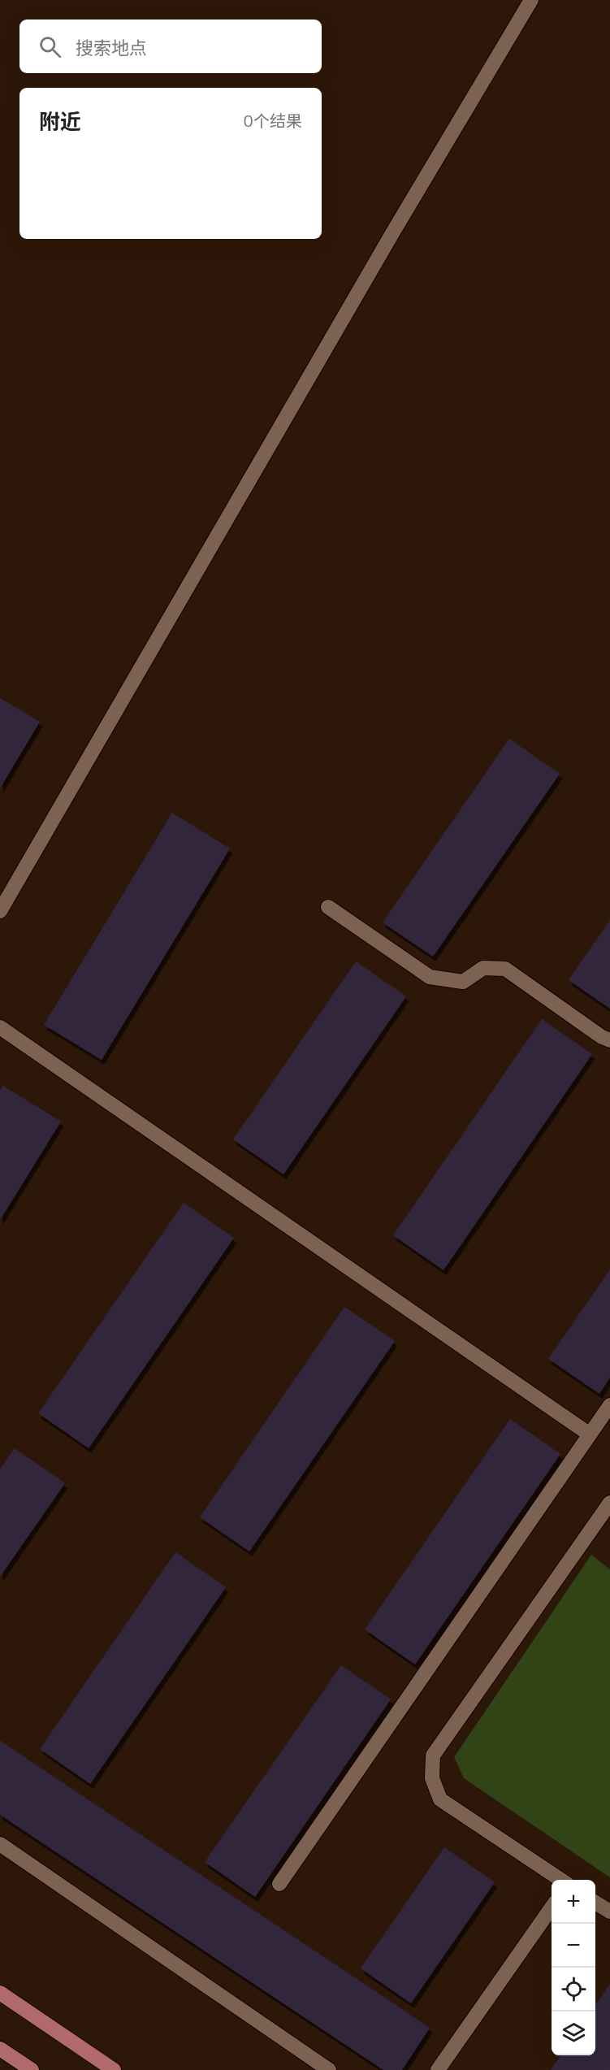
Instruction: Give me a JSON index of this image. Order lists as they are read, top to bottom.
{
  "page": {
    "search": "搜索地点",
    "heading": ["附近", "0个结果"],
    "map_buttons": ["+", "−"]
  }
}
